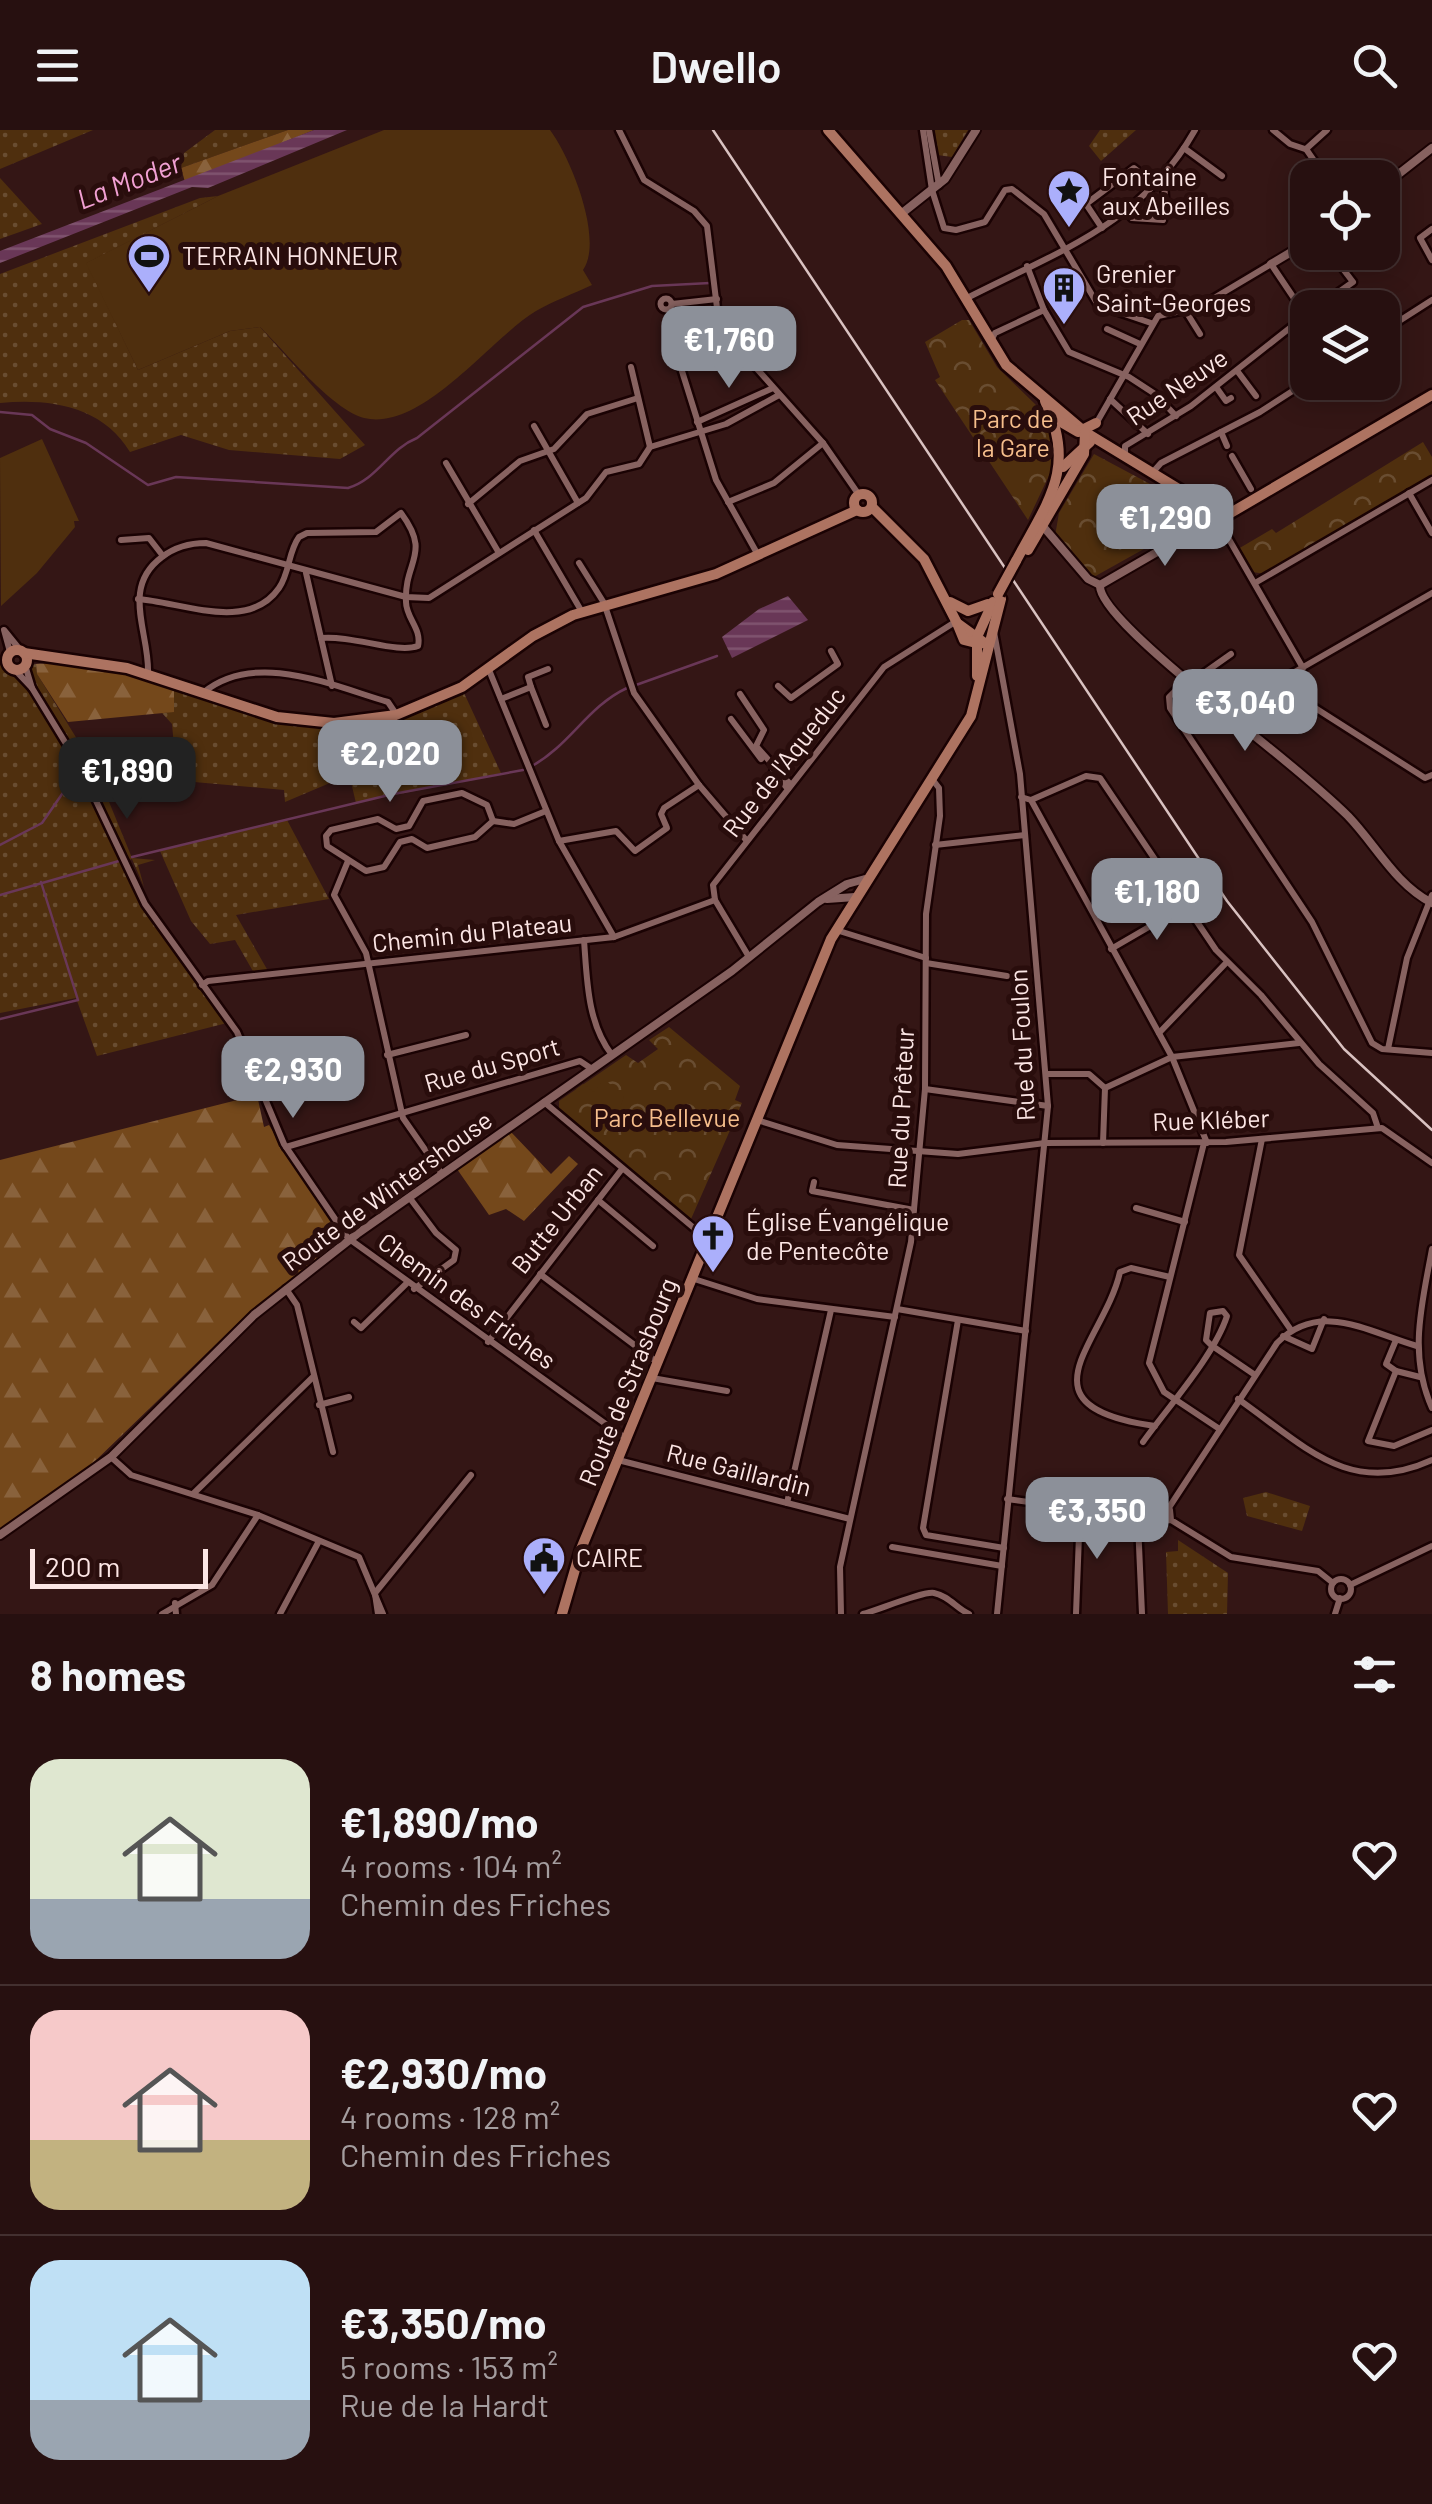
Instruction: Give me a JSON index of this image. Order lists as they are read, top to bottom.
{
  "streets": {
    "main road": ["Route de Strasbourg"],
    "street": [
      "Rue Neuve",
      "Rue de l'Aqueduc",
      "Chemin du Plateau",
      "Rue du Foulon",
      "Rue du Sport",
      "Rue du Prêteur",
      "Rue Kléber",
      "Route de Wintershouse",
      "Butte Urban",
      "Chemin des Friches",
      "Rue Gaillardin"
    ]
  },
  "crossings": [
    ["Rue de l'Aqueduc", "Chemin du Plateau"],
    ["Chemin du Plateau", "Chemin des Friches"],
    ["Rue du Foulon", "Rue Kléber"],
    ["Rue du Foulon", "Route de Strasbourg"],
    ["Rue du Sport", "Route de Wintershouse"],
    ["Rue du Sport", "Chemin des Friches"],
    ["Rue du Prêteur", "Rue Kléber"],
    ["Rue du Prêteur", "Route de Strasbourg"],
    ["Rue du Prêteur", "Rue Gaillardin"],
    ["Rue Kléber", "Route de Strasbourg"],
    ["Route de Wintershouse", "Chemin des Friches"],
    ["Route de Wintershouse", "Route de Strasbourg"],
    ["Butte Urban", "Chemin des Friches"],
    ["Chemin des Friches", "Route de Strasbourg"],
    ["Route de Strasbourg", "Rue Gaillardin"]
  ],
  "water": ["La Moder"],
  "parks": ["Parc de la Gare", "Parc Bellevue"],
  "places": {
    "place": ["Fontaine aux Abeilles"],
    "sports": ["TERRAIN HONNEUR"],
    "building": ["Grenier Saint-Georges"],
    "church": ["Église Évangélique de Pentecôte"],
    "public building": ["CAIRE"]
  },
  "scale_bar": "200 m",
  "page": {
    "header": "Dwello",
    "price": [
      "€1,760",
      "€1,290",
      "€3,040",
      "€2,020",
      "€1,890",
      "€1,180",
      "€2,930",
      "€3,350"
    ],
    "scale": "200 m",
    "heading": "8 homes",
    "list": [
      {
        "name": "€1,890/mo",
        "note": "4 rooms · 104 m² · Chemin des Friches"
      },
      {
        "name": "€2,930/mo",
        "note": "4 rooms · 128 m² · Chemin des Friches"
      },
      {
        "name": "€3,350/mo",
        "note": "5 rooms · 153 m² · Rue de la Hardt"
      }
    ]
  }
}
